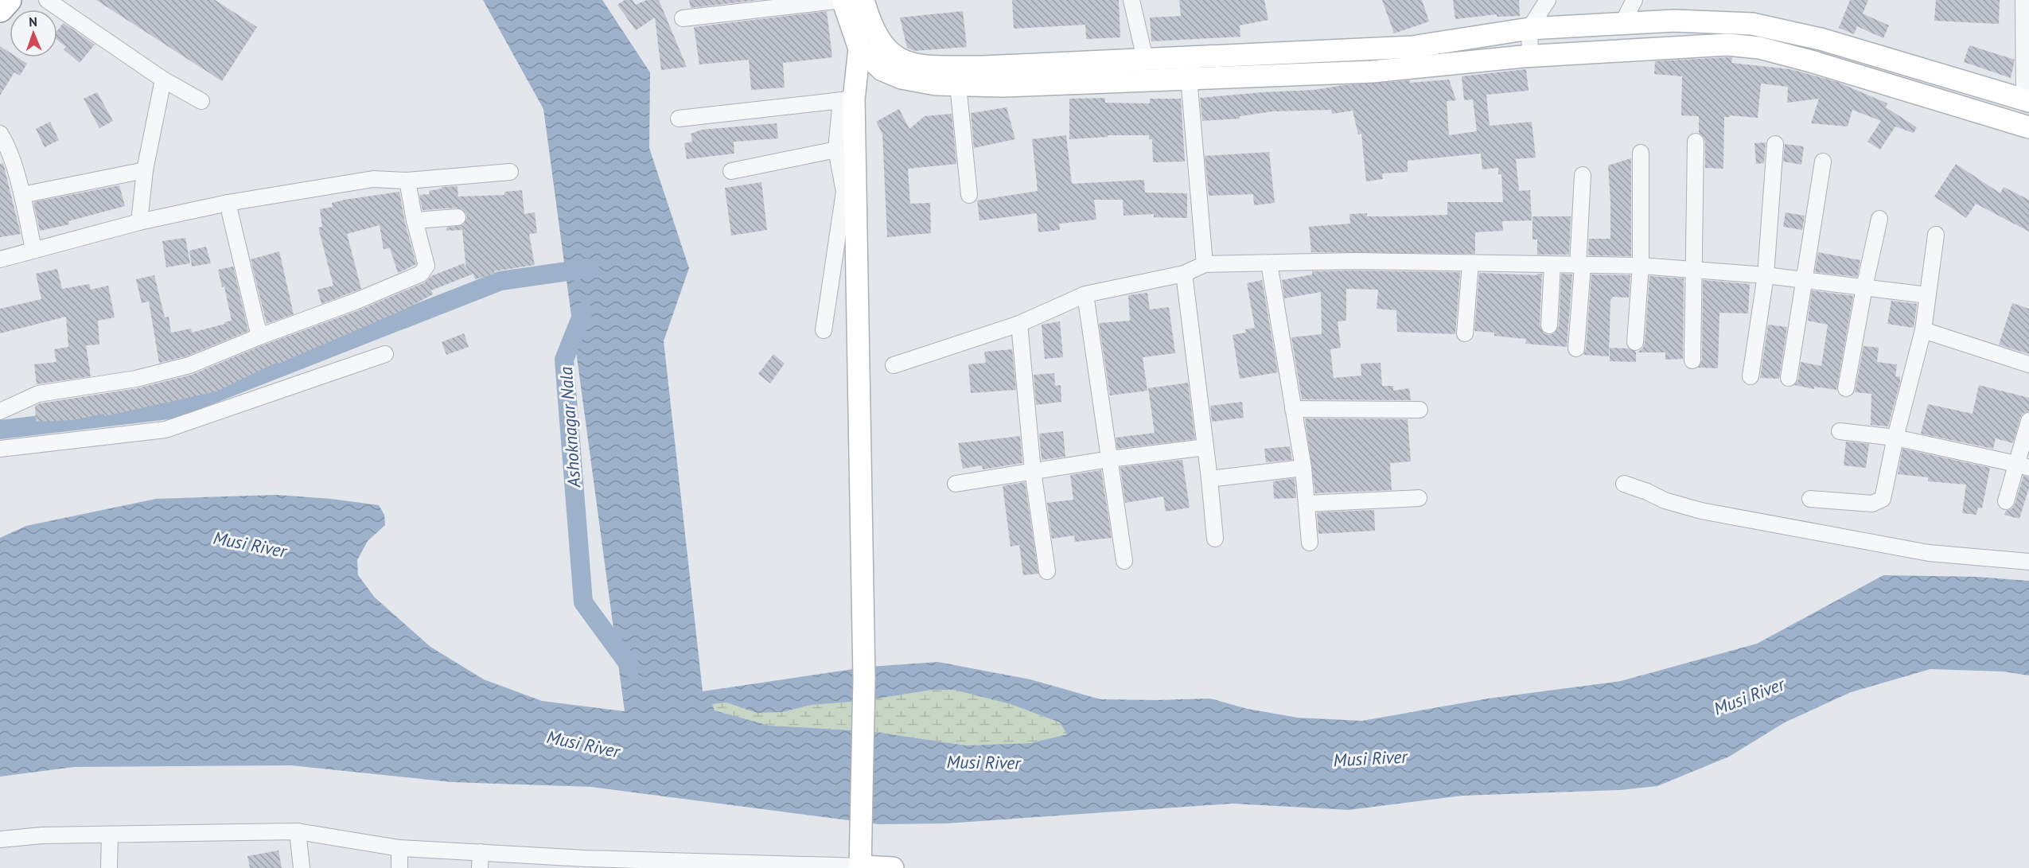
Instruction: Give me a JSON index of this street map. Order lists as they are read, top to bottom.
{
  "water": ["Ashoknagar Nala", "Musi River"],
  "north": "top"
}
